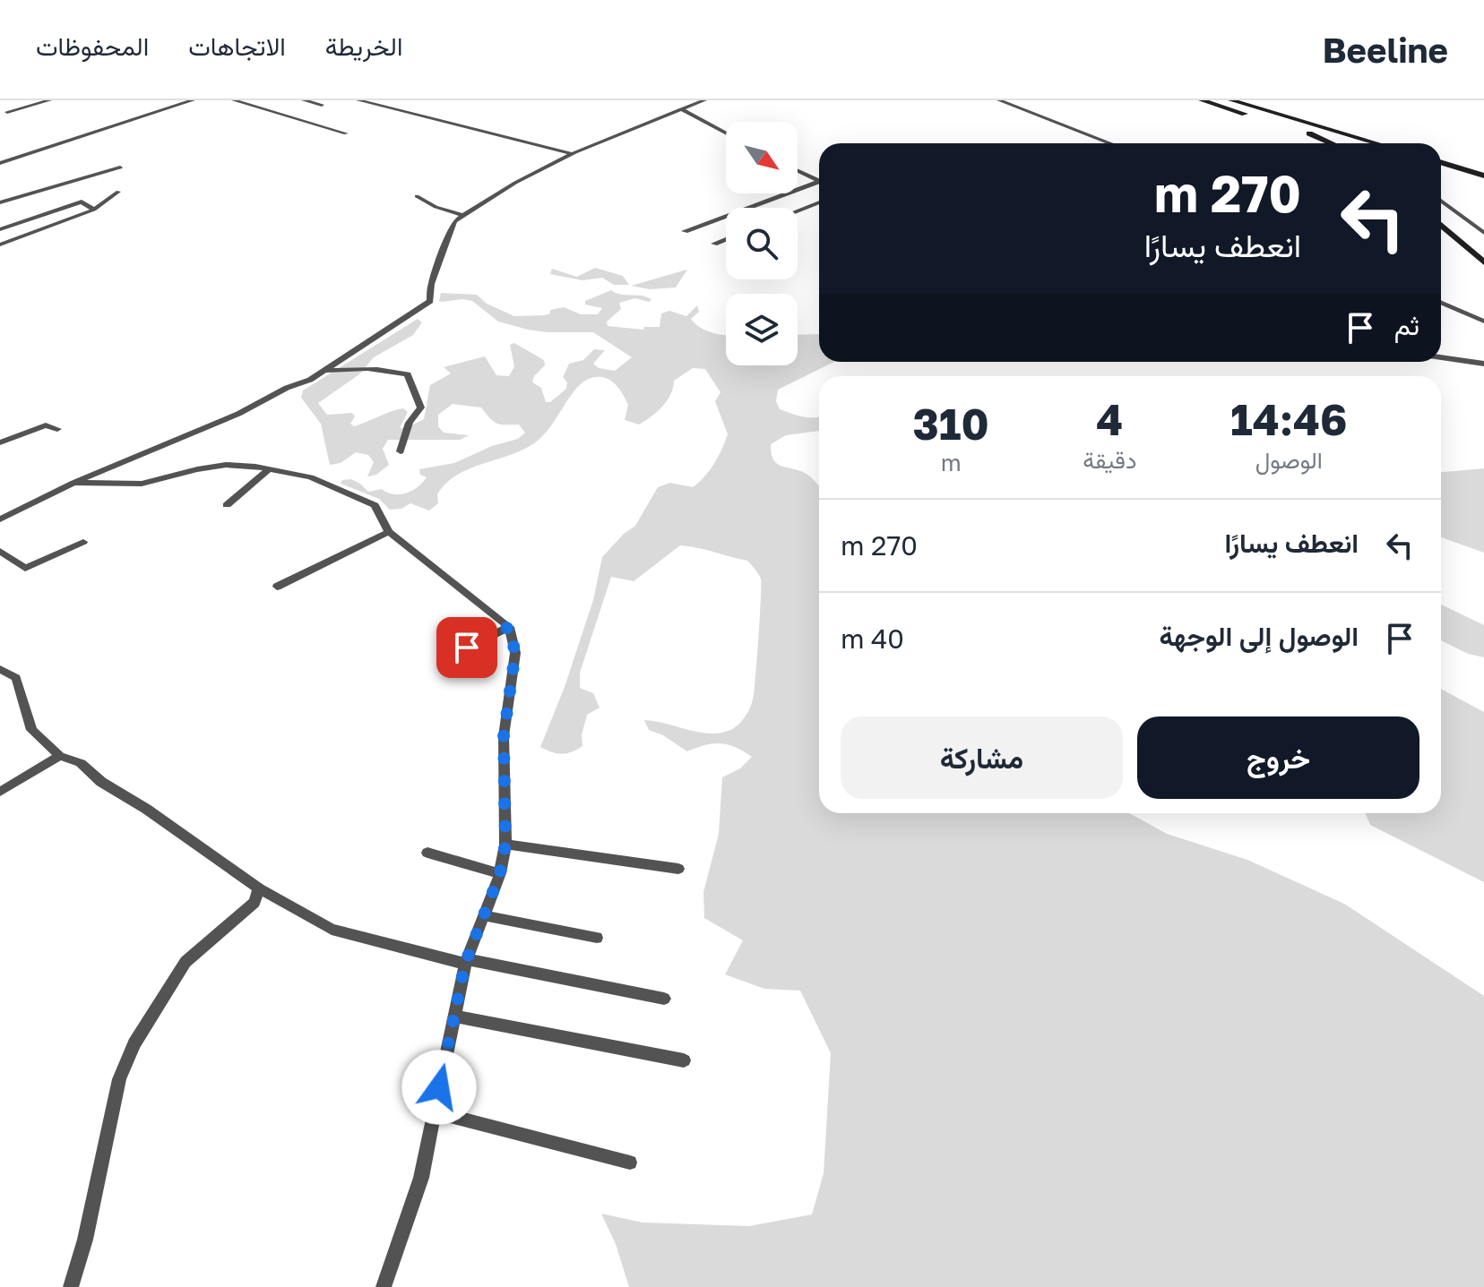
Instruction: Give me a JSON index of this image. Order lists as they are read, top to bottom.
{
  "north": "bottom right",
  "page": {
    "header": "Beeline",
    "nav": ["الخريطة", "الاتجاهات", "المحفوظات"],
    "turn": ["270 m", "انعطف يسارًا"],
    "then": "ثم",
    "eta": [
      "14:46",
      "الوصول",
      "4",
      "دقيقة",
      "310",
      "m"
    ],
    "list": [
      {
        "name": "انعطف يسارًا",
        "value": "270 m"
      },
      {
        "name": "الوصول إلى الوجهة",
        "value": "40 m"
      }
    ],
    "buttons": ["خروج", "مشاركة"]
  }
}
